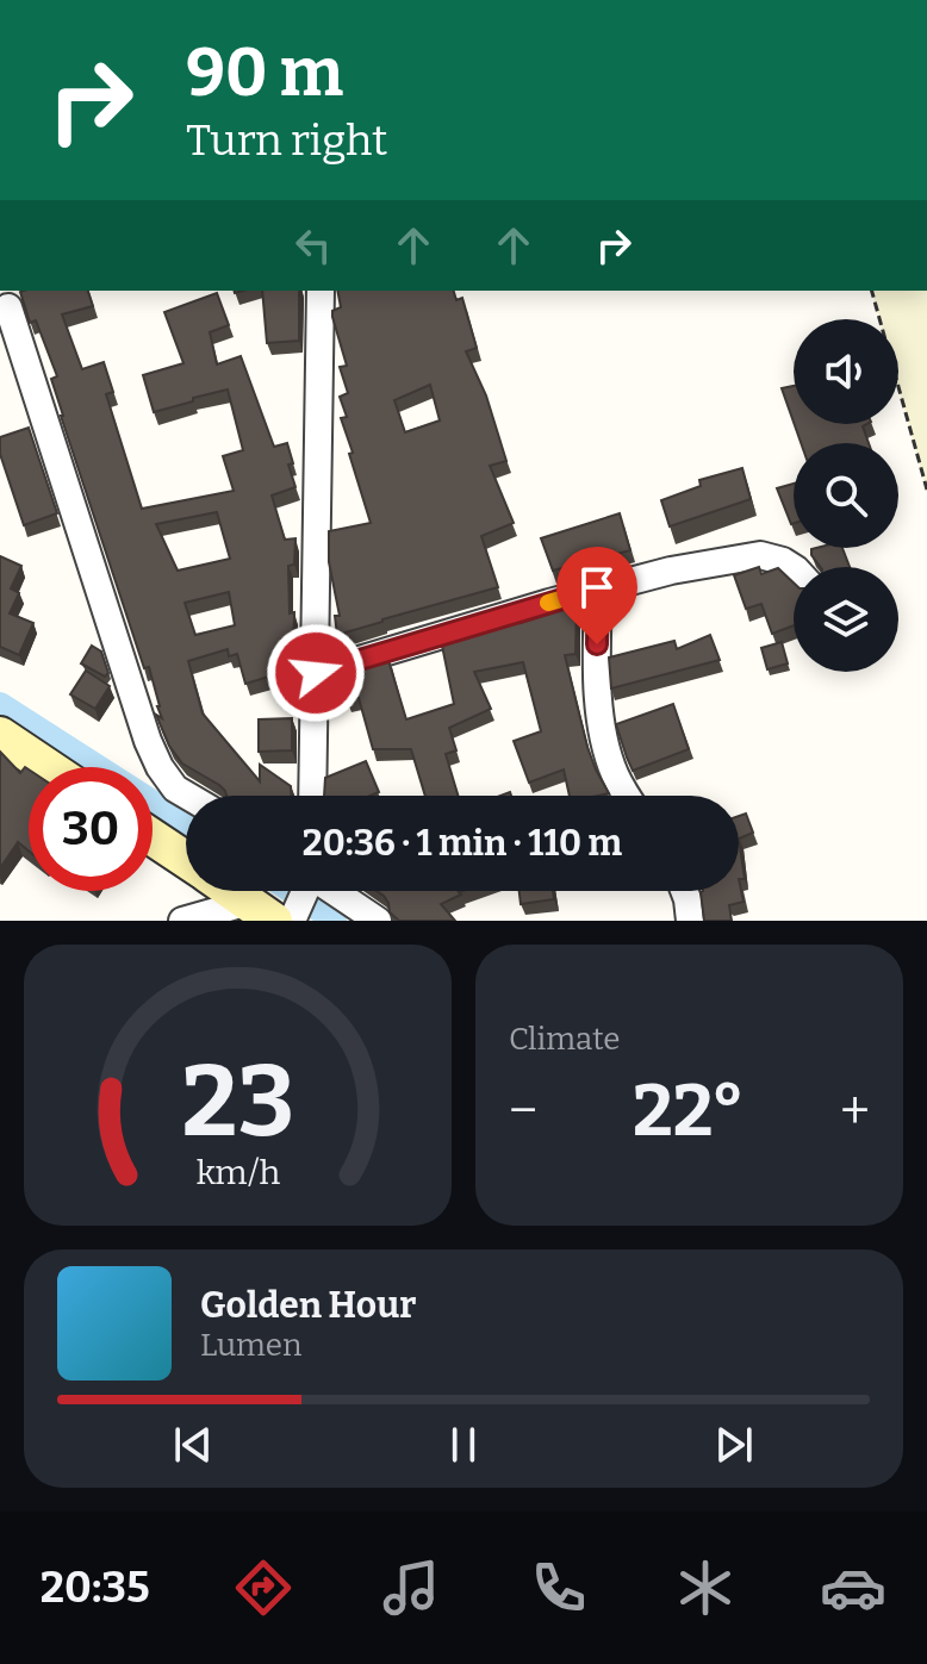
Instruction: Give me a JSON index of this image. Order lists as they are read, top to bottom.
{
  "page": {
    "turn": ["90 m", "Turn right"],
    "limit": "30",
    "trip": "20:36 · 1 min · 110 m",
    "tile": "Climate",
    "heat": ["−", "22°", "+"],
    "song": ["Golden Hour", "Lumen"],
    "tabs": "20:35",
    "gauge": ["23", "km/h"]
  }
}
